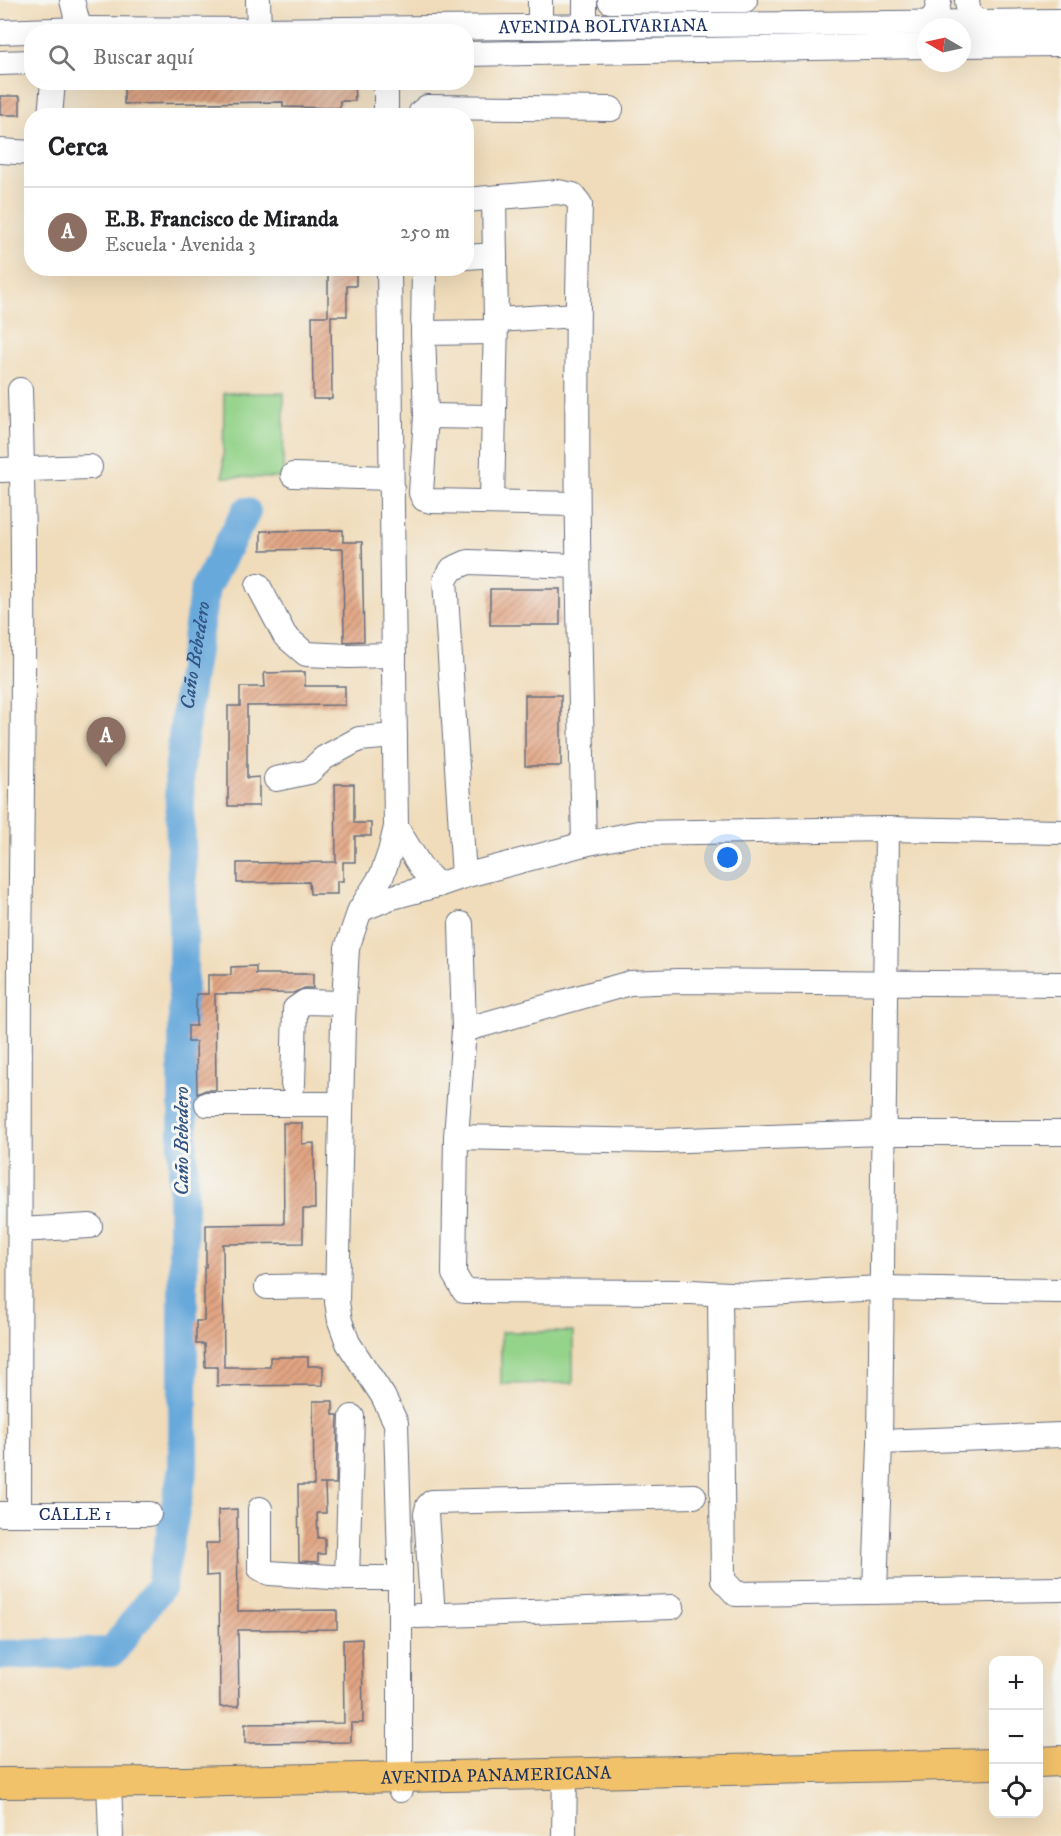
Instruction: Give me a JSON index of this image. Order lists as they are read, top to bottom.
{
  "streets": {
    "main road": ["AVENIDA PANAMERICANA"],
    "street": ["AVENIDA BOLIVARIANA", "CALLE 1"]
  },
  "water": ["Caño Bebedero"],
  "north": "left",
  "page": {
    "search": "Buscar aquí",
    "heading": "Cerca",
    "list": [
      {
        "mark": "A",
        "name": "E.B. Francisco de Miranda",
        "note": "Escuela · Avenida 3",
        "value": "250 m"
      }
    ],
    "pins": "A",
    "map_buttons": ["+", "−"]
  }
}
